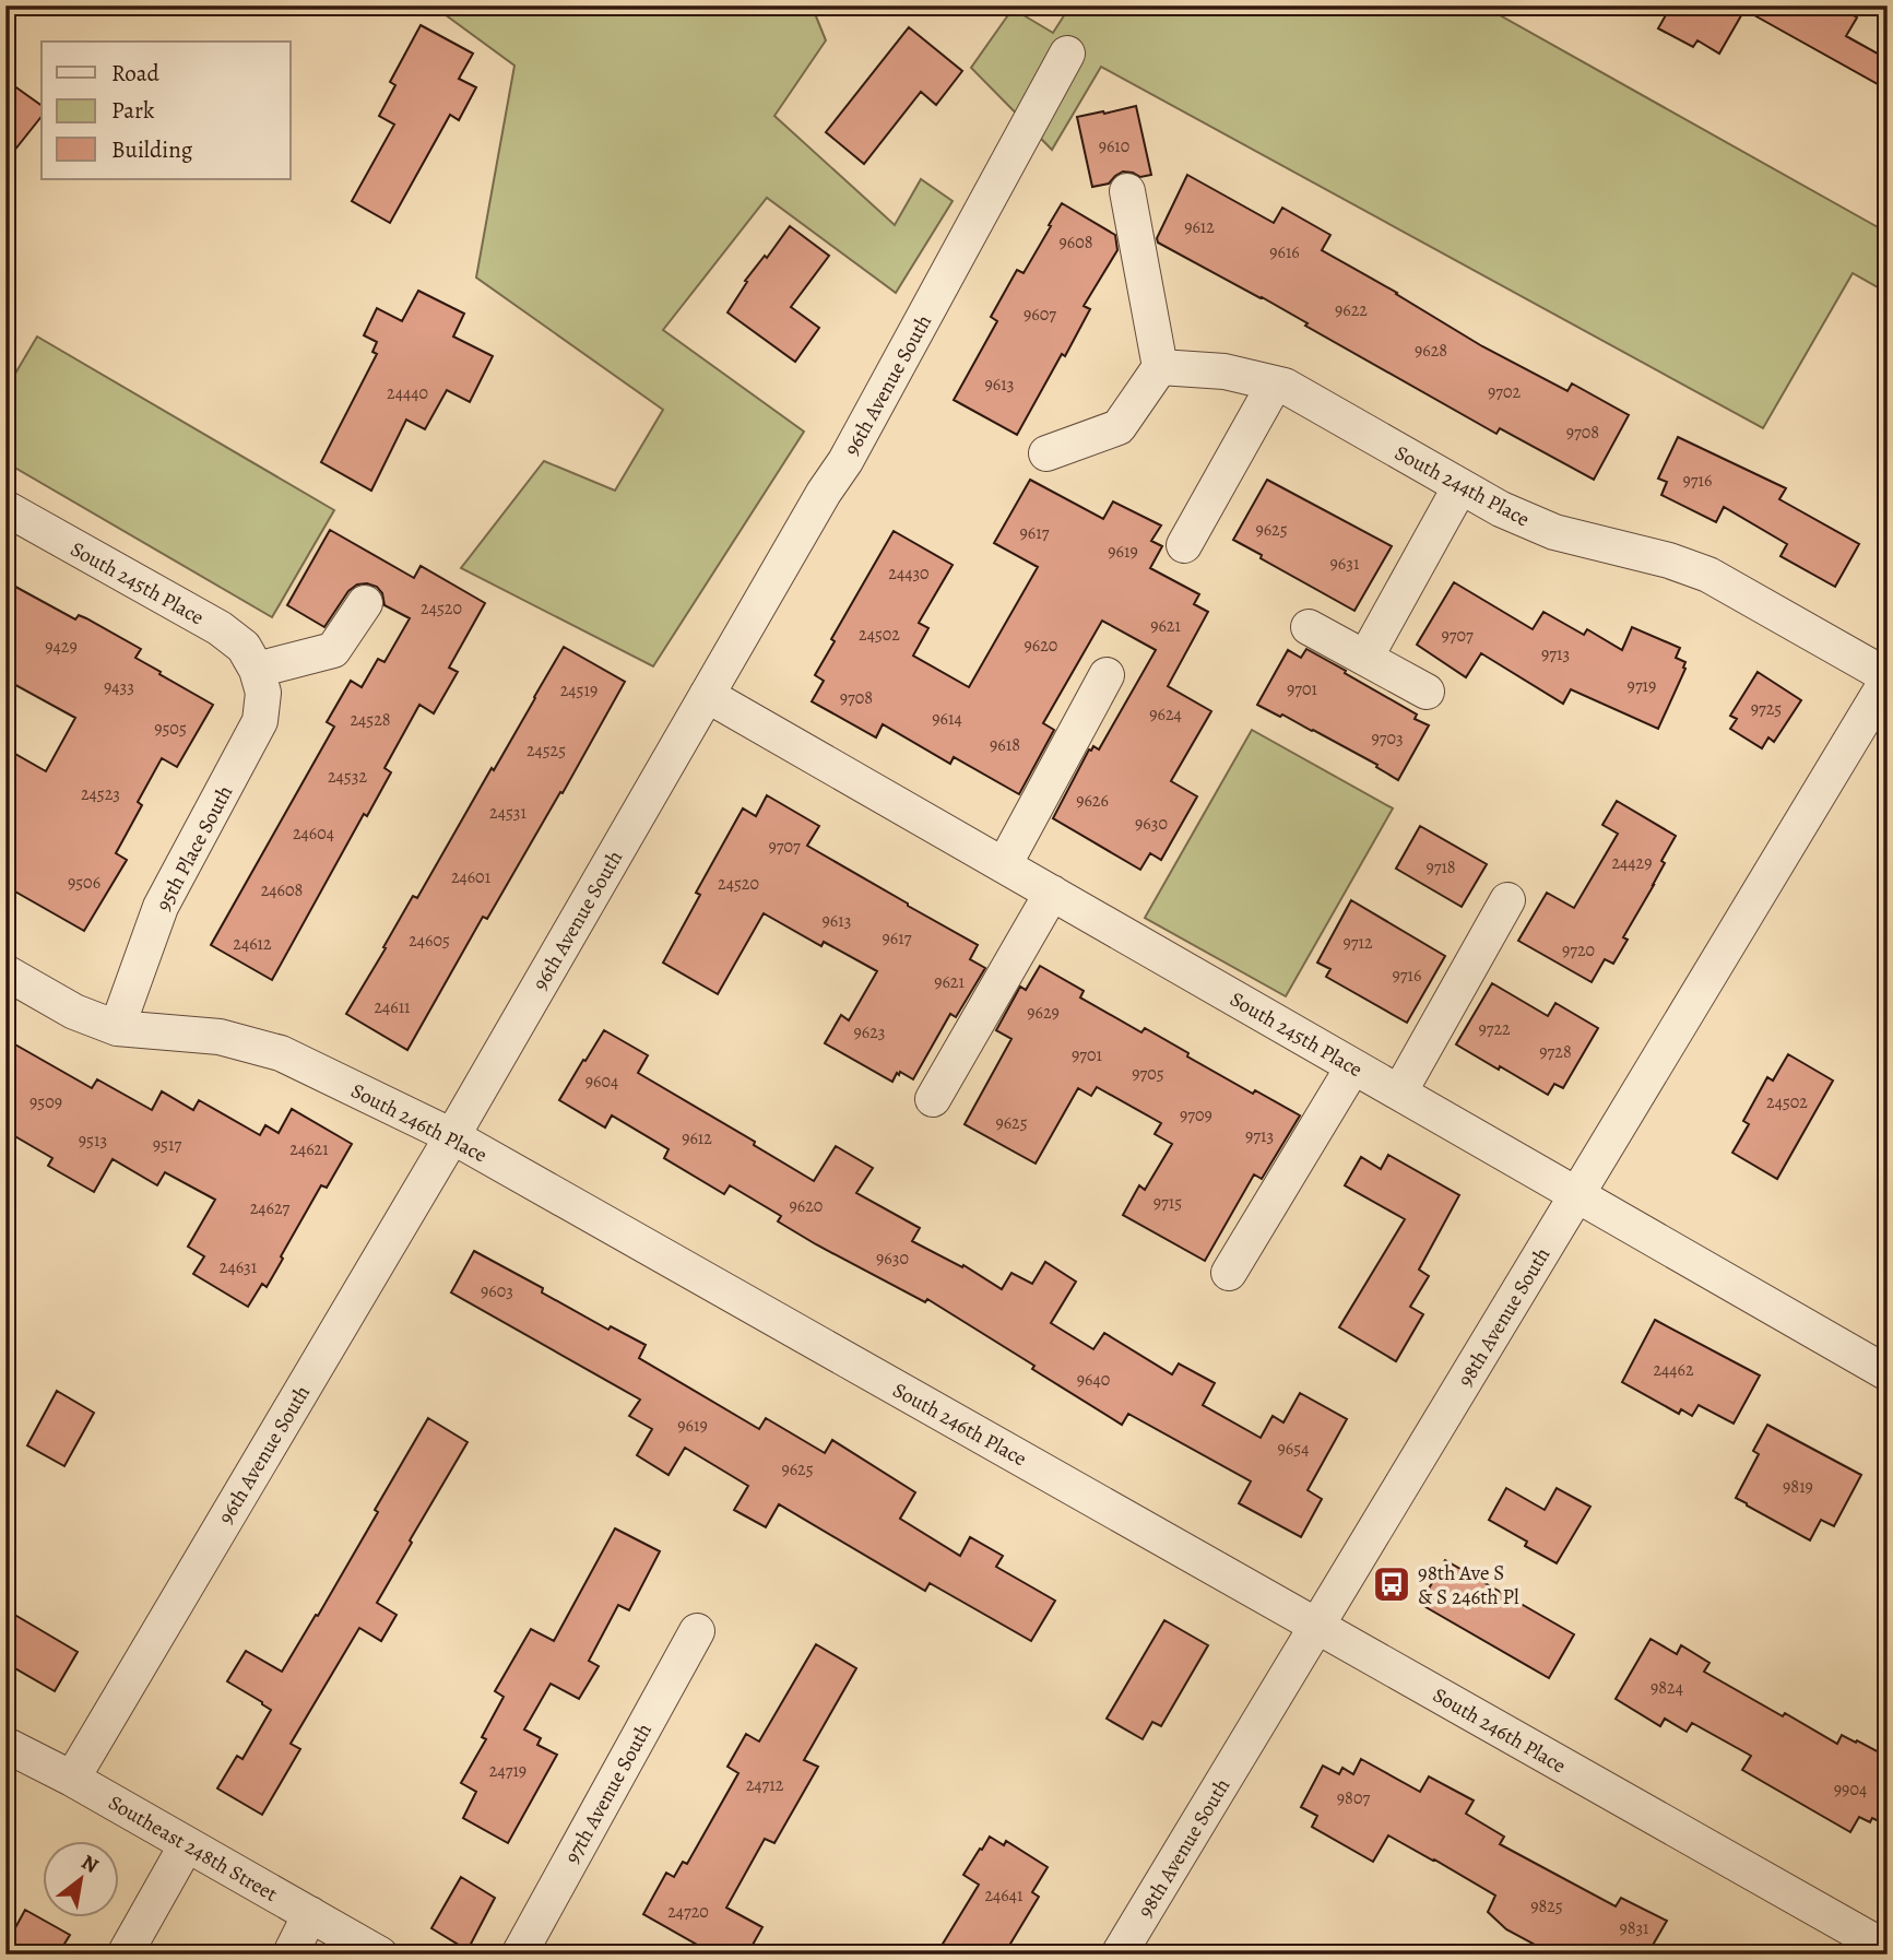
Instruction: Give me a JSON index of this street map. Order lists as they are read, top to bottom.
{
  "streets": {
    "street": [
      "96th Avenue South",
      "South 244th Place",
      "South 245th Place",
      "95th Place South",
      "South 246th Place",
      "98th Avenue South",
      "97th Avenue South",
      "Southeast 248th Street"
    ]
  },
  "crossings": [
    ["96th Avenue South", "South 245th Place"],
    ["96th Avenue South", "South 246th Place"],
    ["96th Avenue South", "Southeast 248th Street"],
    ["South 244th Place", "98th Avenue South"],
    ["South 245th Place", "95th Place South"],
    ["South 245th Place", "98th Avenue South"],
    ["95th Place South", "South 246th Place"],
    ["South 246th Place", "98th Avenue South"]
  ],
  "places": {
    "bus stop": ["98th Ave S & S 246th Pl"]
  },
  "house_numbers": [
    "9610",
    "9612",
    "9608",
    "9616",
    "9622",
    "9607",
    "9628",
    "9613",
    "9702",
    "24440",
    "9708",
    "9716",
    "9625",
    "9617",
    "9619",
    "9631",
    "24430",
    "24520",
    "9621",
    "24502",
    "9707",
    "9620",
    "9429",
    "9713",
    "9719",
    "9433",
    "9701",
    "24519",
    "9708",
    "9725",
    "9624",
    "9614",
    "24528",
    "9505",
    "9703",
    "9618",
    "24525",
    "24532",
    "24523",
    "9626",
    "24531",
    "9630",
    "24604",
    "9707",
    "24429",
    "9718",
    "24601",
    "9506",
    "24520",
    "24608",
    "9613",
    "9617",
    "24605",
    "9712",
    "24612",
    "9720",
    "9716",
    "9621",
    "24611",
    "9629",
    "9722",
    "9623",
    "9728",
    "9701",
    "9705",
    "9604",
    "9509",
    "24502",
    "9709",
    "9625",
    "9713",
    "9612",
    "9513",
    "9517",
    "24621",
    "9715",
    "9620",
    "24627",
    "9630",
    "24631",
    "9603",
    "24462",
    "9640",
    "9619",
    "9654",
    "9625",
    "9819",
    "9824",
    "24719",
    "24712",
    "9904",
    "9807",
    "24641",
    "9825",
    "24720",
    "9831"
  ],
  "legend": ["Road", "Park", "Building"],
  "north": "top right"
}
